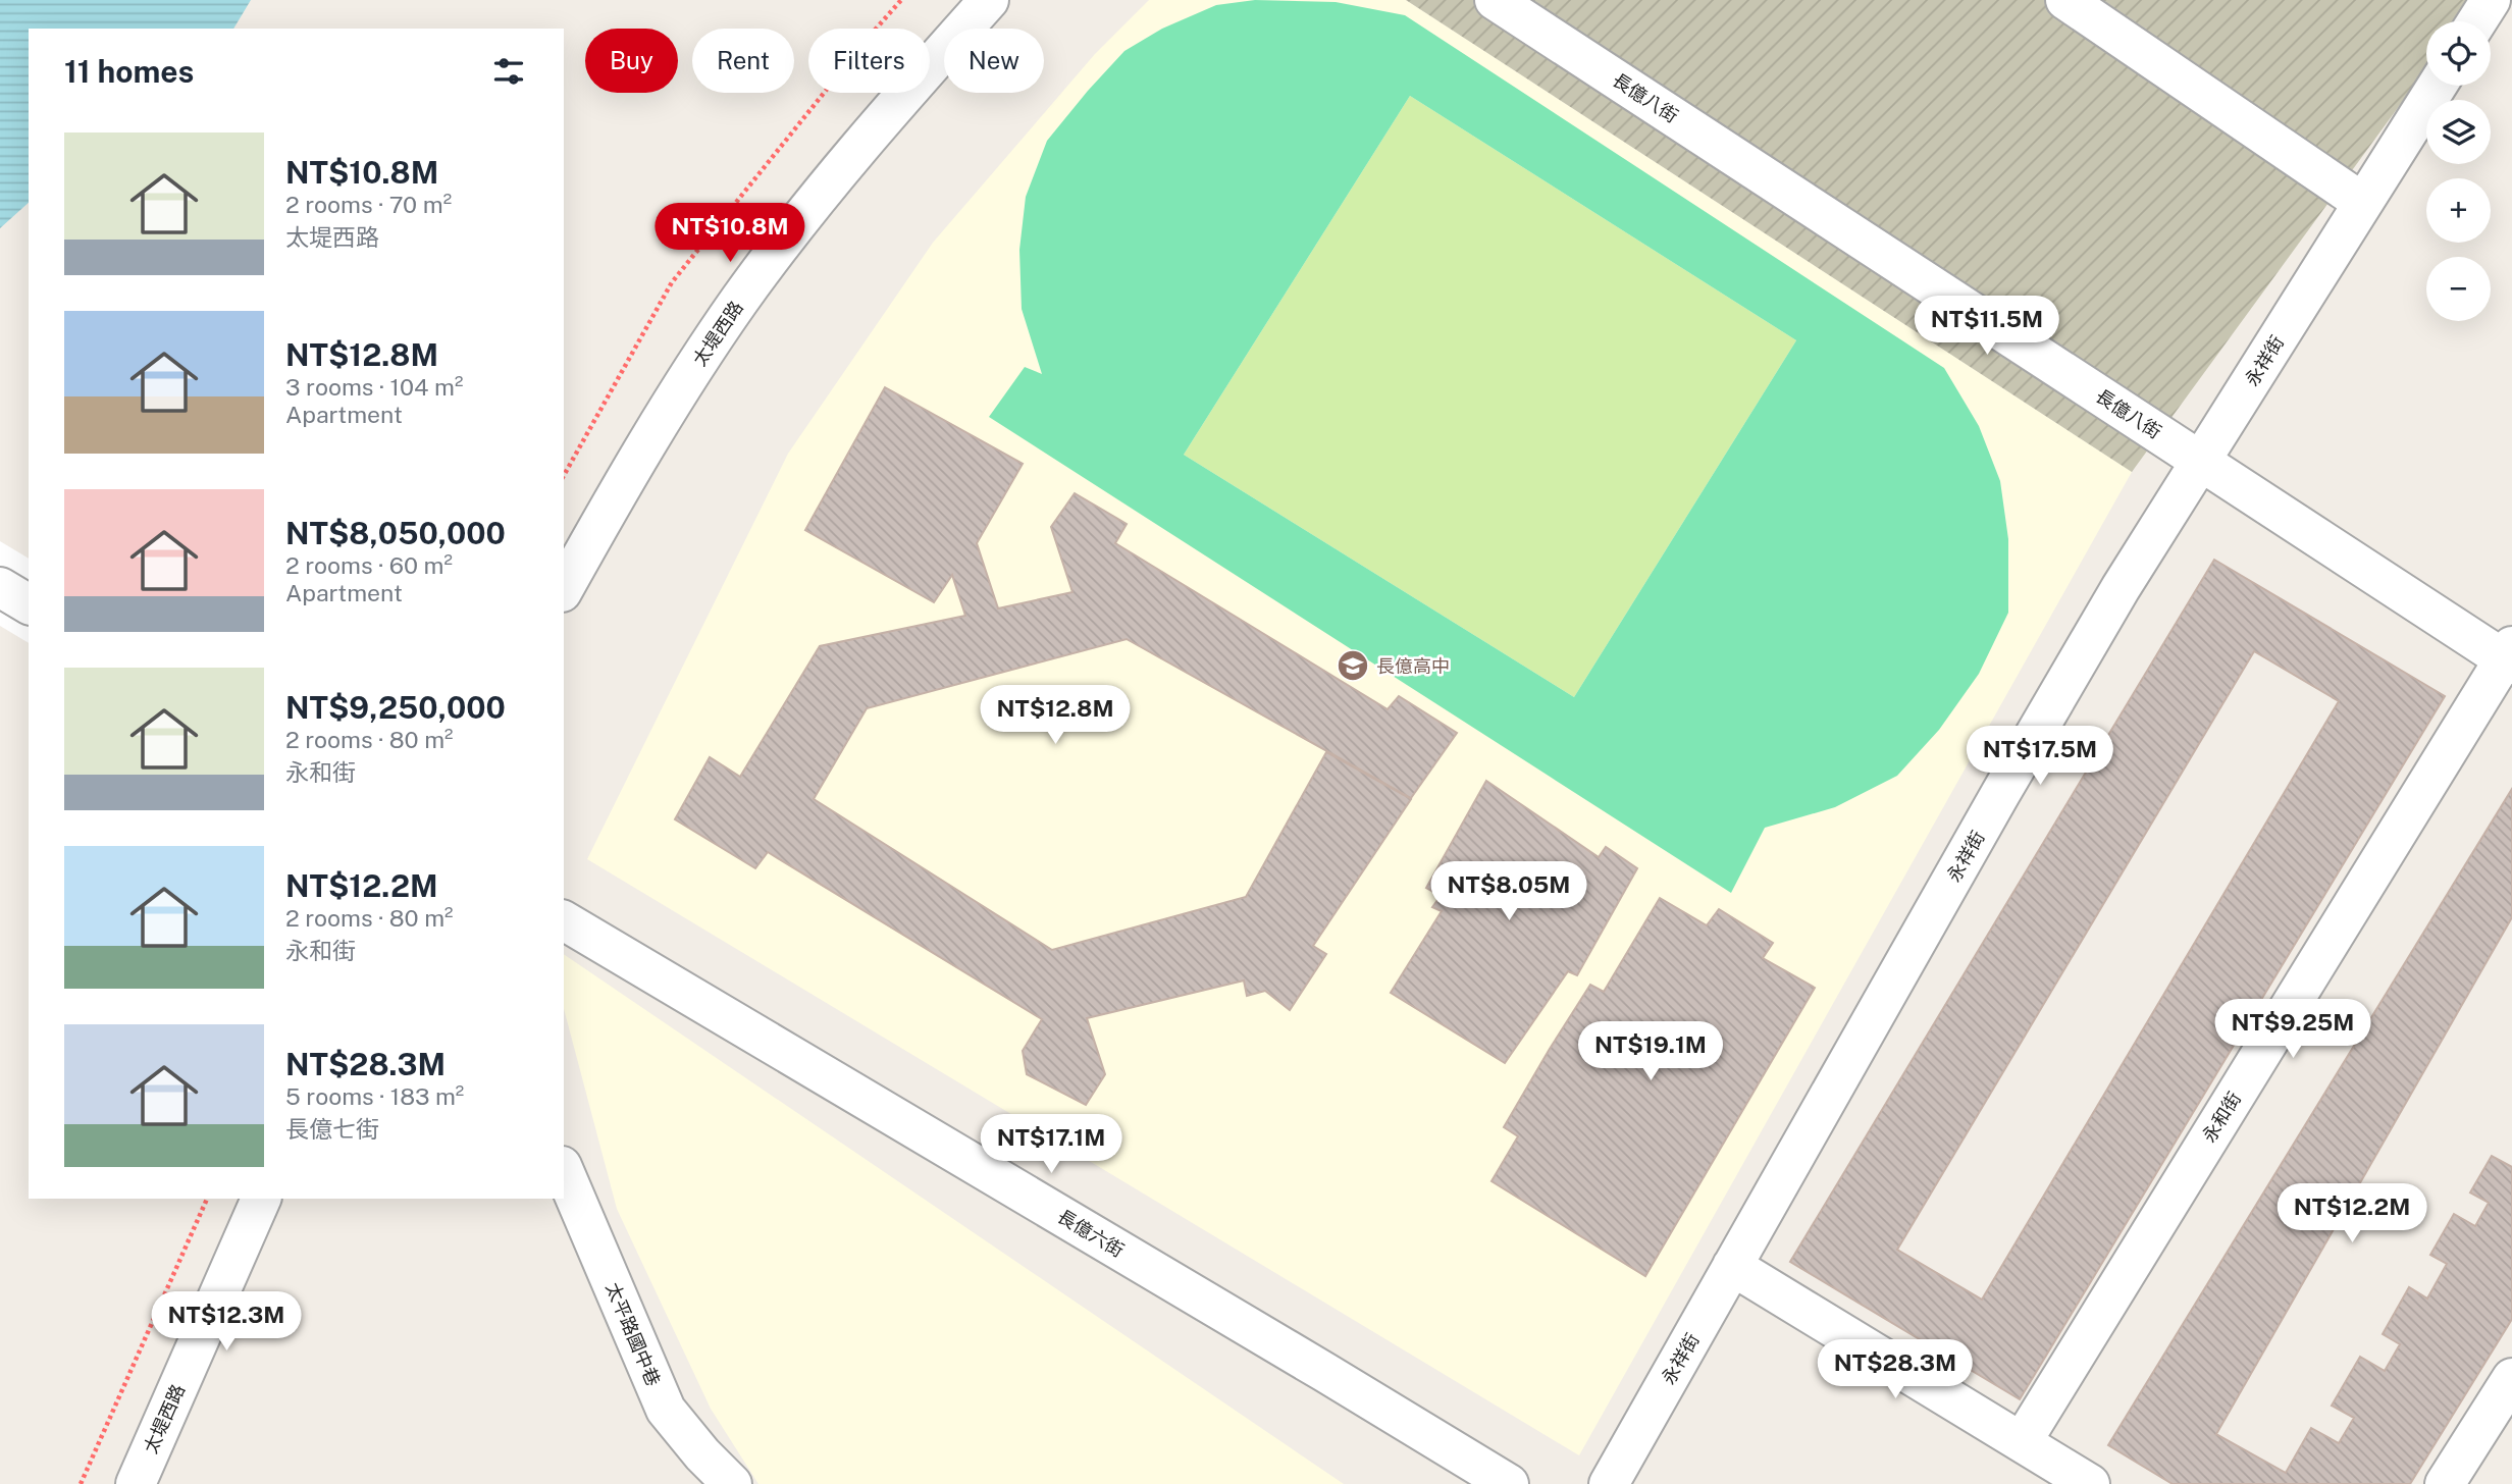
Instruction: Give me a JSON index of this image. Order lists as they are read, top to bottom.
{
  "streets": {
    "street": [
      "長億八街",
      "太堤西路",
      "永祥街",
      "永和街",
      "長億六街",
      "太平路國中巷"
    ]
  },
  "crossings": [
    ["長億八街", "永祥街"],
    ["長億八街", "永和街"]
  ],
  "places": {
    "school or university": ["長億高中"]
  },
  "page": {
    "map_buttons": ["+", "−"],
    "chip": [
      "Buy",
      "Rent",
      "Filters",
      "New"
    ],
    "heading": "11 homes",
    "list": [
      {
        "name": "NT$10.8M",
        "note": "2 rooms · 70 m² · 太堤西路"
      },
      {
        "name": "NT$12.8M",
        "note": "3 rooms · 104 m² · Apartment"
      },
      {
        "name": "NT$8,050,000",
        "note": "2 rooms · 60 m² · Apartment"
      },
      {
        "name": "NT$9,250,000",
        "note": "2 rooms · 80 m² · 永和街"
      },
      {
        "name": "NT$12.2M",
        "note": "2 rooms · 80 m² · 永和街"
      },
      {
        "name": "NT$28.3M",
        "note": "5 rooms · 183 m² · 長億七街"
      }
    ],
    "price": [
      "NT$10.8M",
      "NT$11.5M",
      "NT$12.8M",
      "NT$17.5M",
      "NT$8.05M",
      "NT$9.25M",
      "NT$19.1M",
      "NT$17.1M",
      "NT$12.2M",
      "NT$12.3M",
      "NT$28.3M"
    ]
  }
}
